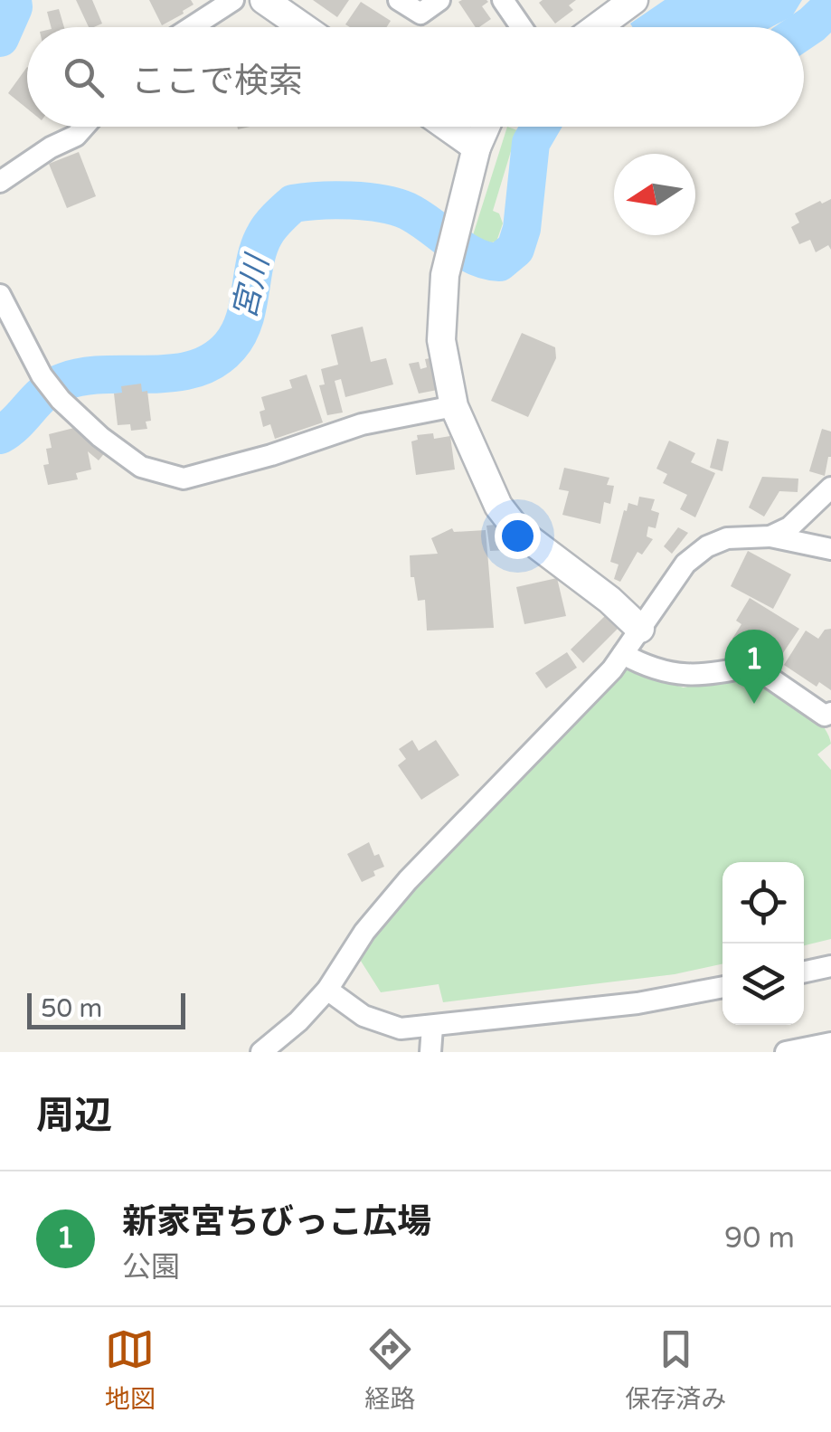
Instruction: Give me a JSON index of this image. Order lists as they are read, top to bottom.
{
  "water": ["宮川"],
  "scale_bar": "50 m",
  "north": "left",
  "page": {
    "search": "ここで検索",
    "pins": "1",
    "scale": "50 m",
    "heading": "周辺",
    "list": [
      {
        "mark": "1",
        "name": "新家宮ちびっこ広場",
        "note": "公園",
        "value": "90 m"
      }
    ],
    "nav": ["地図", "経路", "保存済み"]
  }
}
